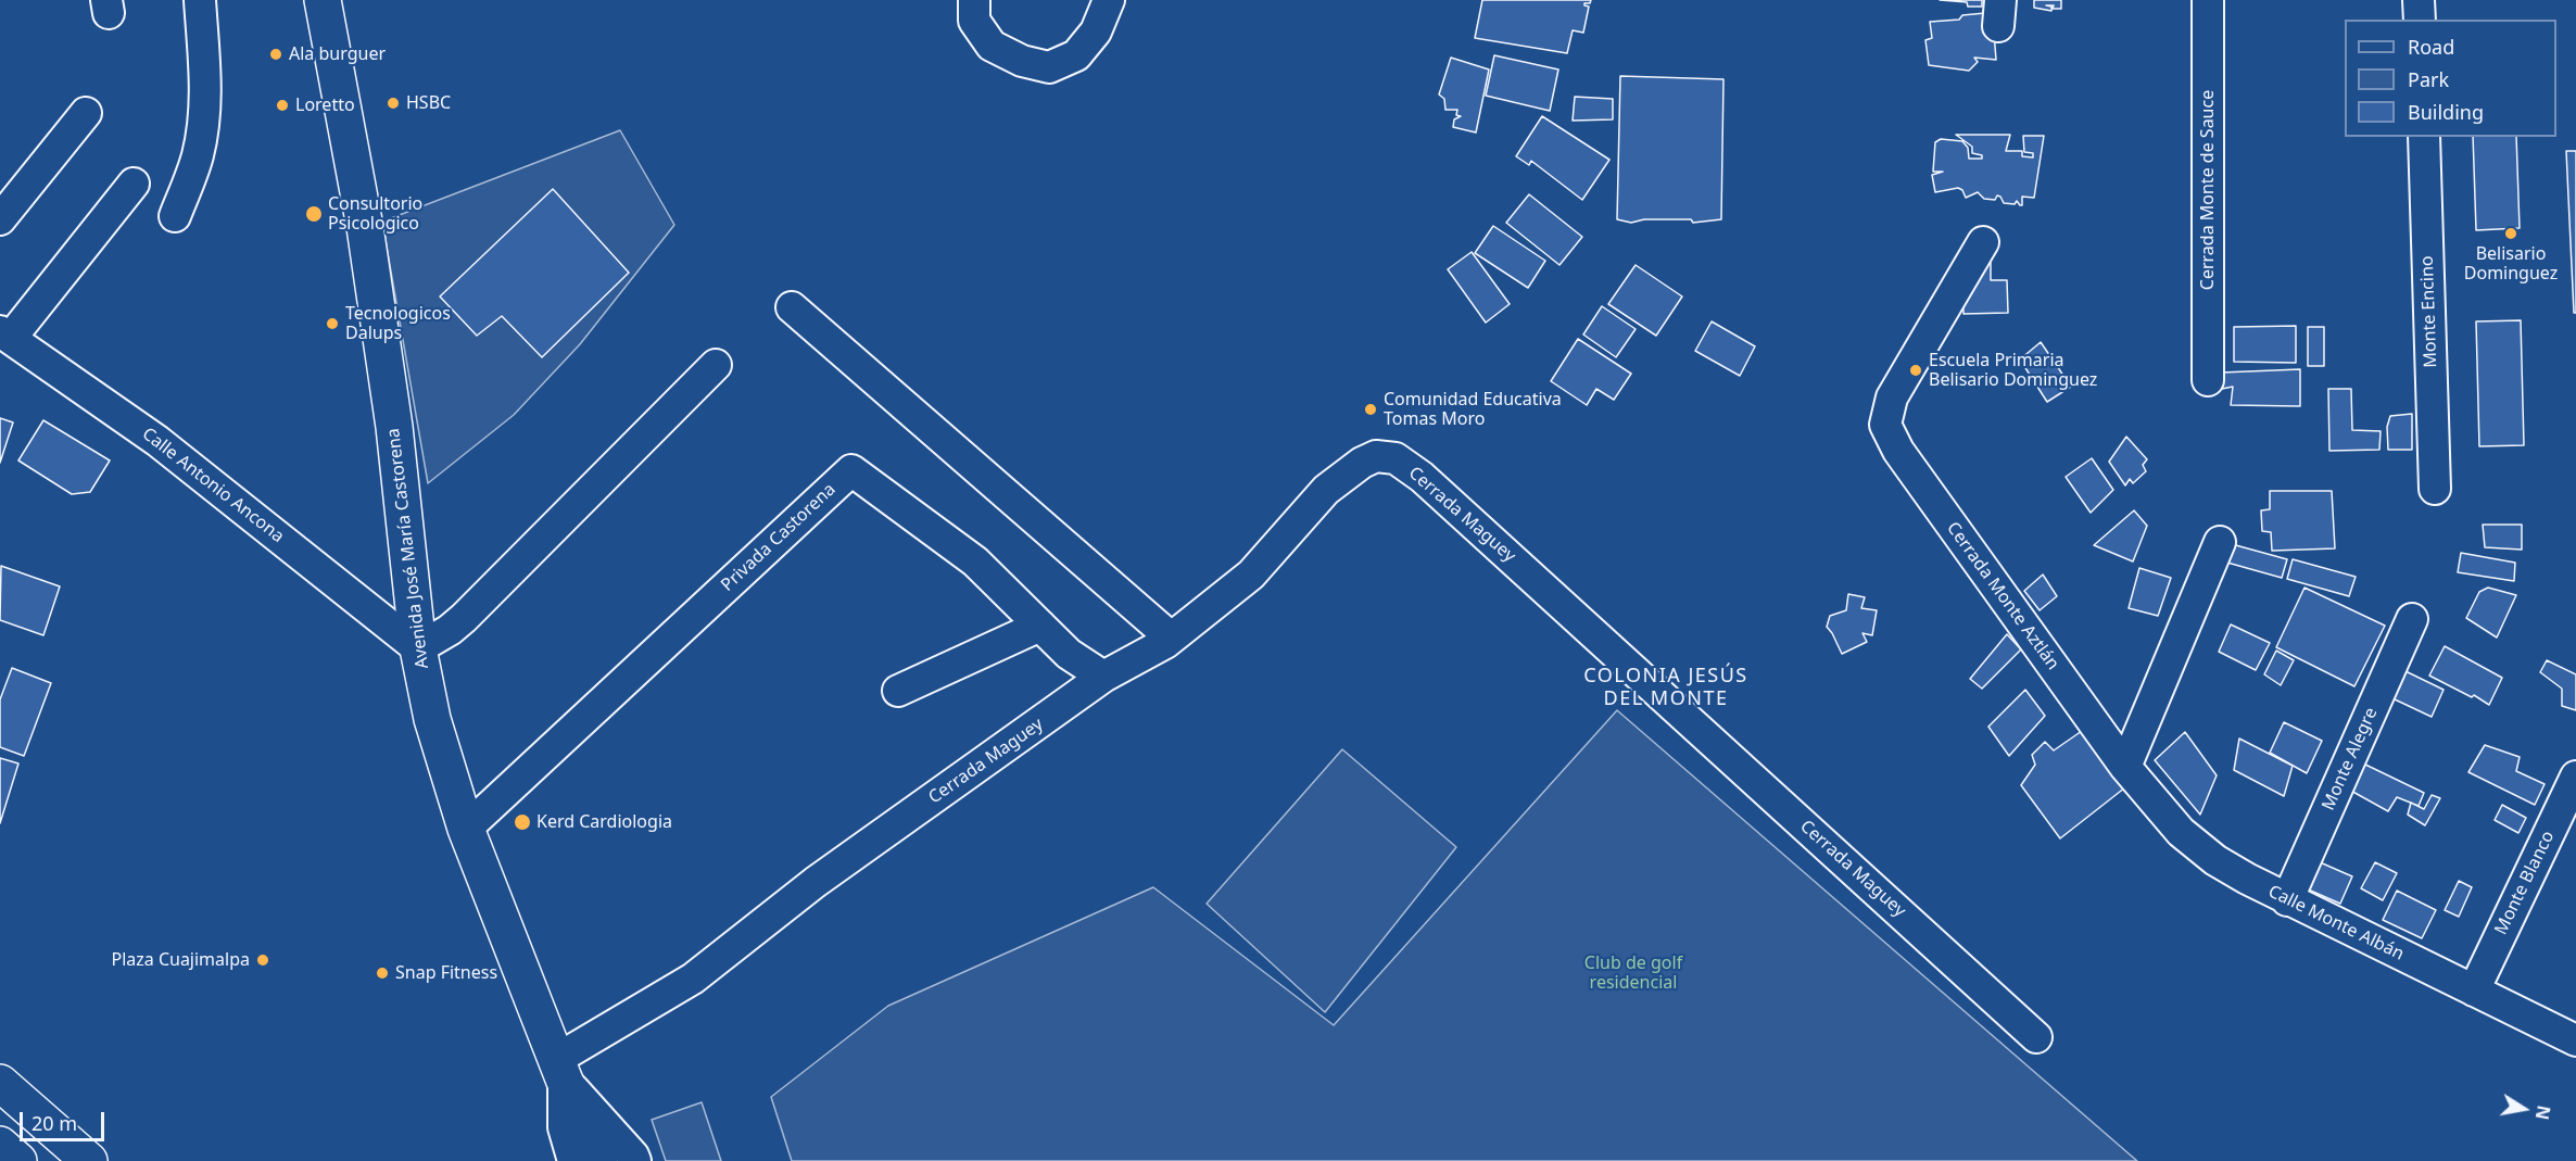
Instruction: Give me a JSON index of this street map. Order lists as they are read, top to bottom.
{
  "streets": {
    "main road": ["Avenida José María Castorena"],
    "street": [
      "Cerrada Monte de Sauce",
      "Monte Encino",
      "Calle Antonio Ancona",
      "Cerrada Maguey",
      "Privada Castorena",
      "Cerrada Monte Aztlán",
      "Monte Alegre",
      "Monte Blanco",
      "Calle Monte Albán"
    ]
  },
  "crossings": [
    ["Calle Antonio Ancona", "Avenida José María Castorena"],
    ["Cerrada Maguey", "Privada Castorena"],
    ["Cerrada Maguey", "Avenida José María Castorena"],
    ["Privada Castorena", "Avenida José María Castorena"],
    ["Cerrada Monte Aztlán", "Calle Monte Albán"],
    ["Monte Alegre", "Calle Monte Albán"],
    ["Monte Blanco", "Calle Monte Albán"]
  ],
  "districts": ["COLONIA JESÚS DEL MONTE"],
  "parks": ["Club de golf residencial"],
  "places": [
    "Ala burguer",
    "HSBC",
    "Loretto",
    "Consultorio Psicologico",
    "Belisario Dominguez",
    "Tecnologicos Dalups",
    "Escuela Primaria Belisario Dominguez",
    "Comunidad Educativa Tomas Moro",
    "Kerd Cardiologia",
    "Plaza Cuajimalpa",
    "Snap Fitness"
  ],
  "legend": ["Road", "Park", "Building"],
  "scale_bar": "20 m",
  "north": "right"
}
